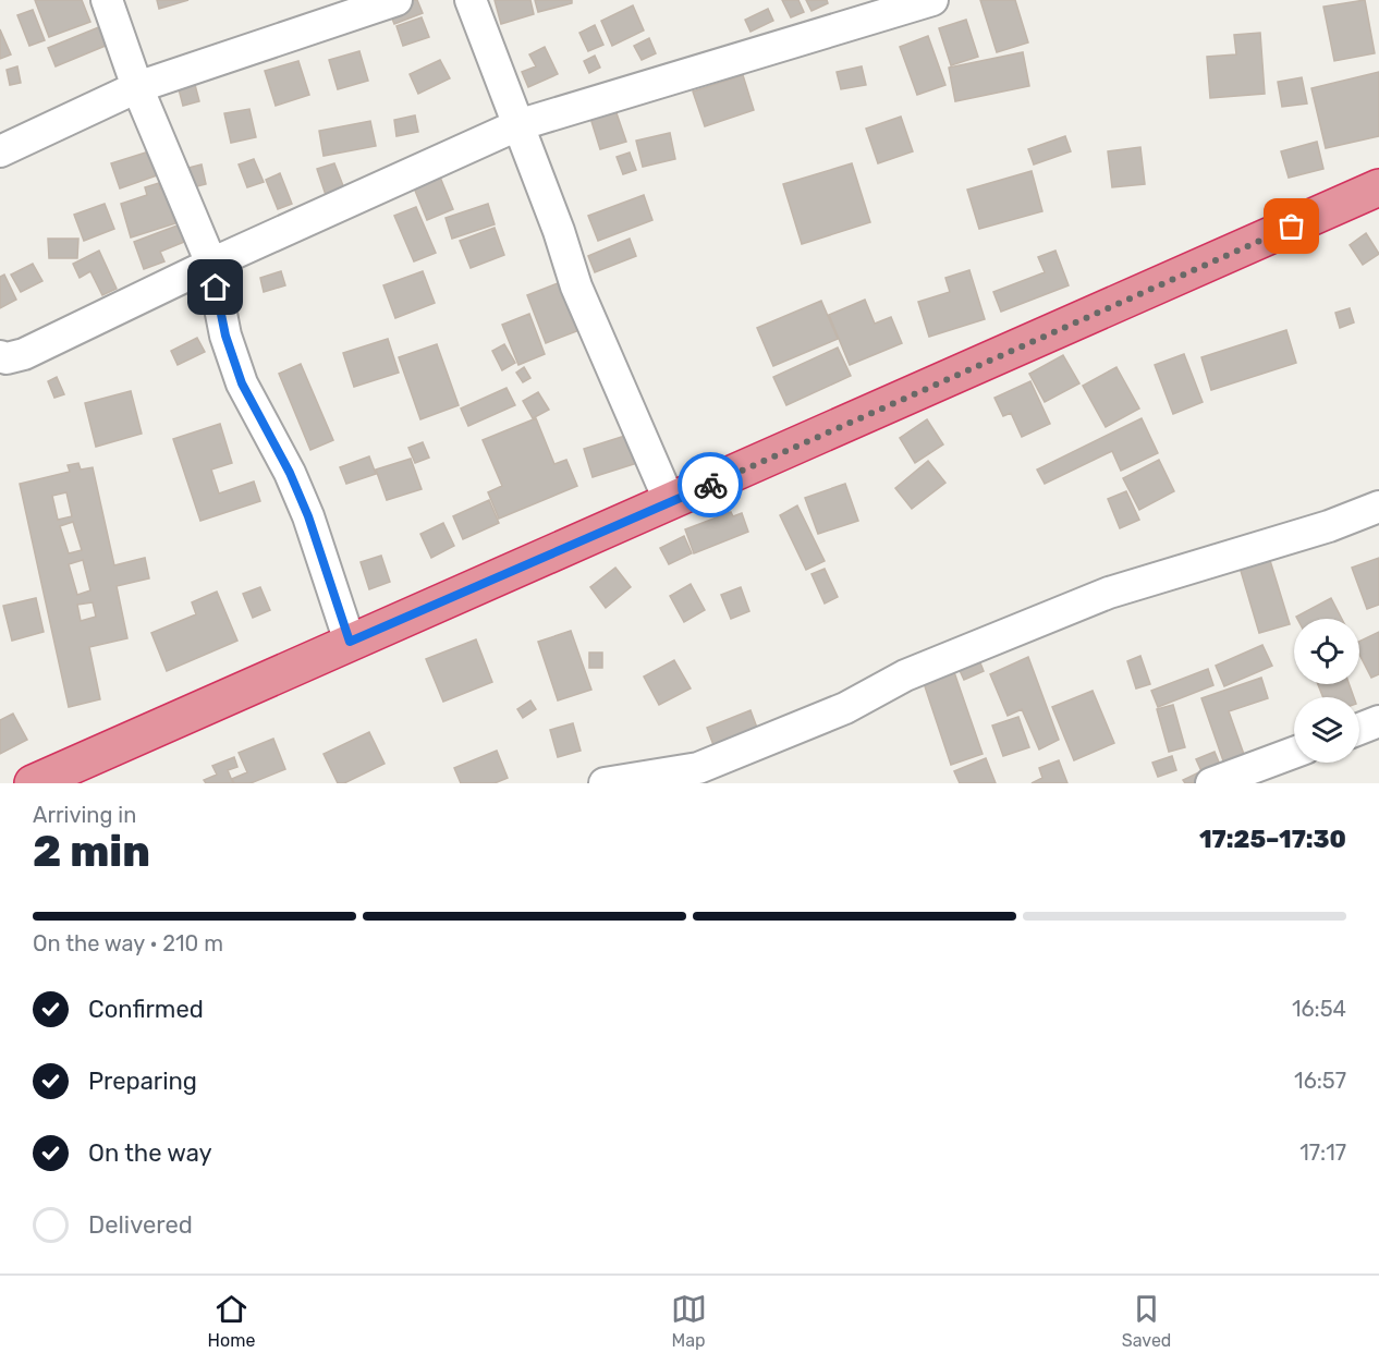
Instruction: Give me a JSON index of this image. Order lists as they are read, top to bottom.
{
  "page": {
    "heading": ["2 min", "Arriving in", "17:25–17:30"],
    "bar": "On the way · 210 m",
    "list": [
      ["Confirmed", "16:54"],
      ["Preparing", "16:57"],
      ["On the way", "17:17"],
      "Delivered"
    ],
    "tabs": ["Home", "Map", "Saved"]
  }
}
